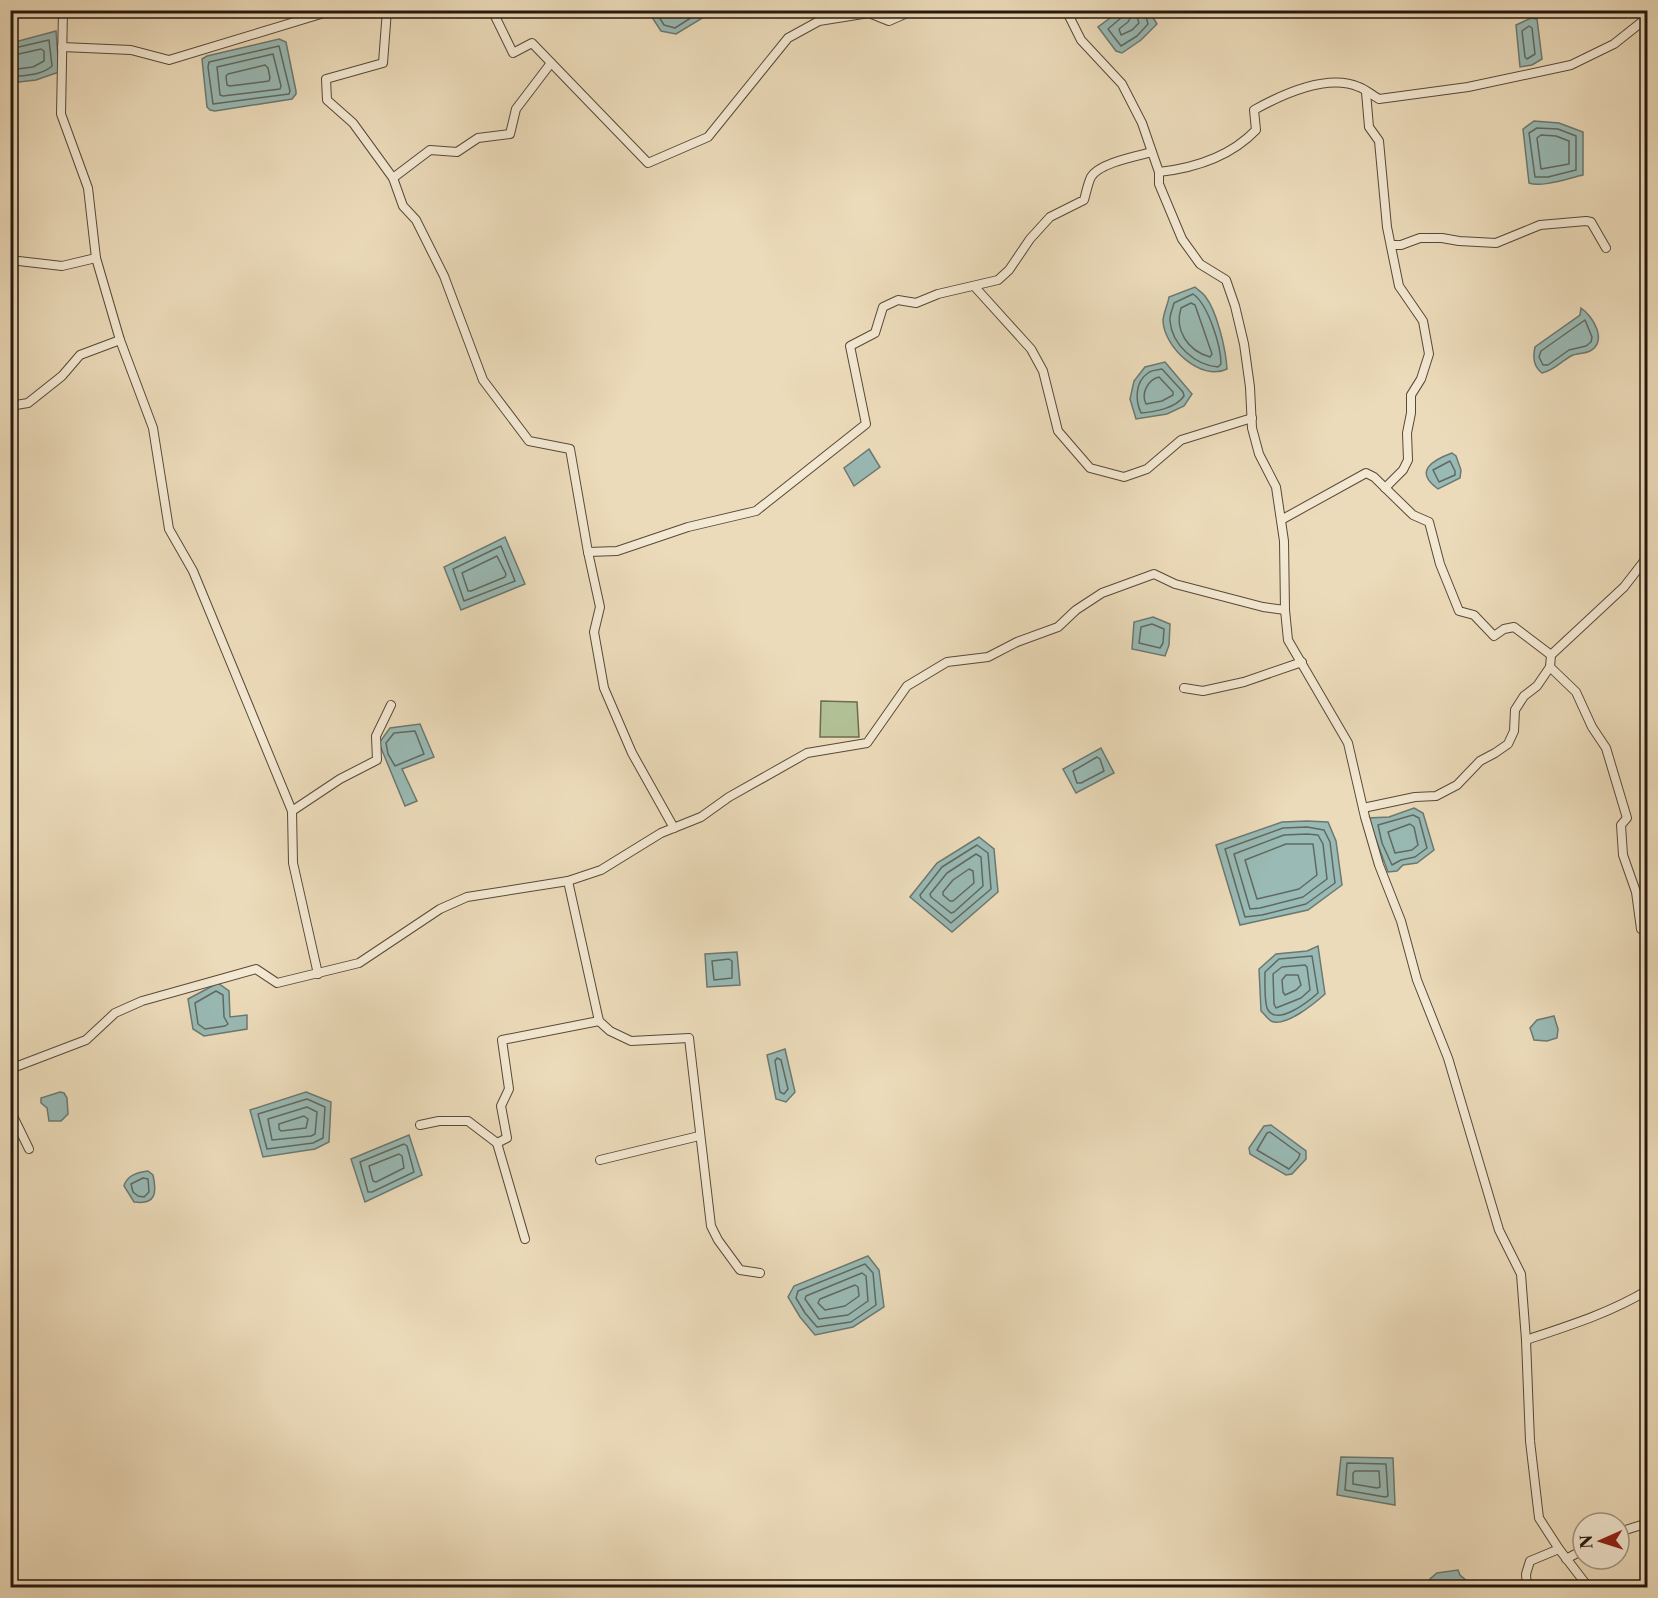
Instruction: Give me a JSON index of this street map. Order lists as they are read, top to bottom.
{
  "north": "left"
}
